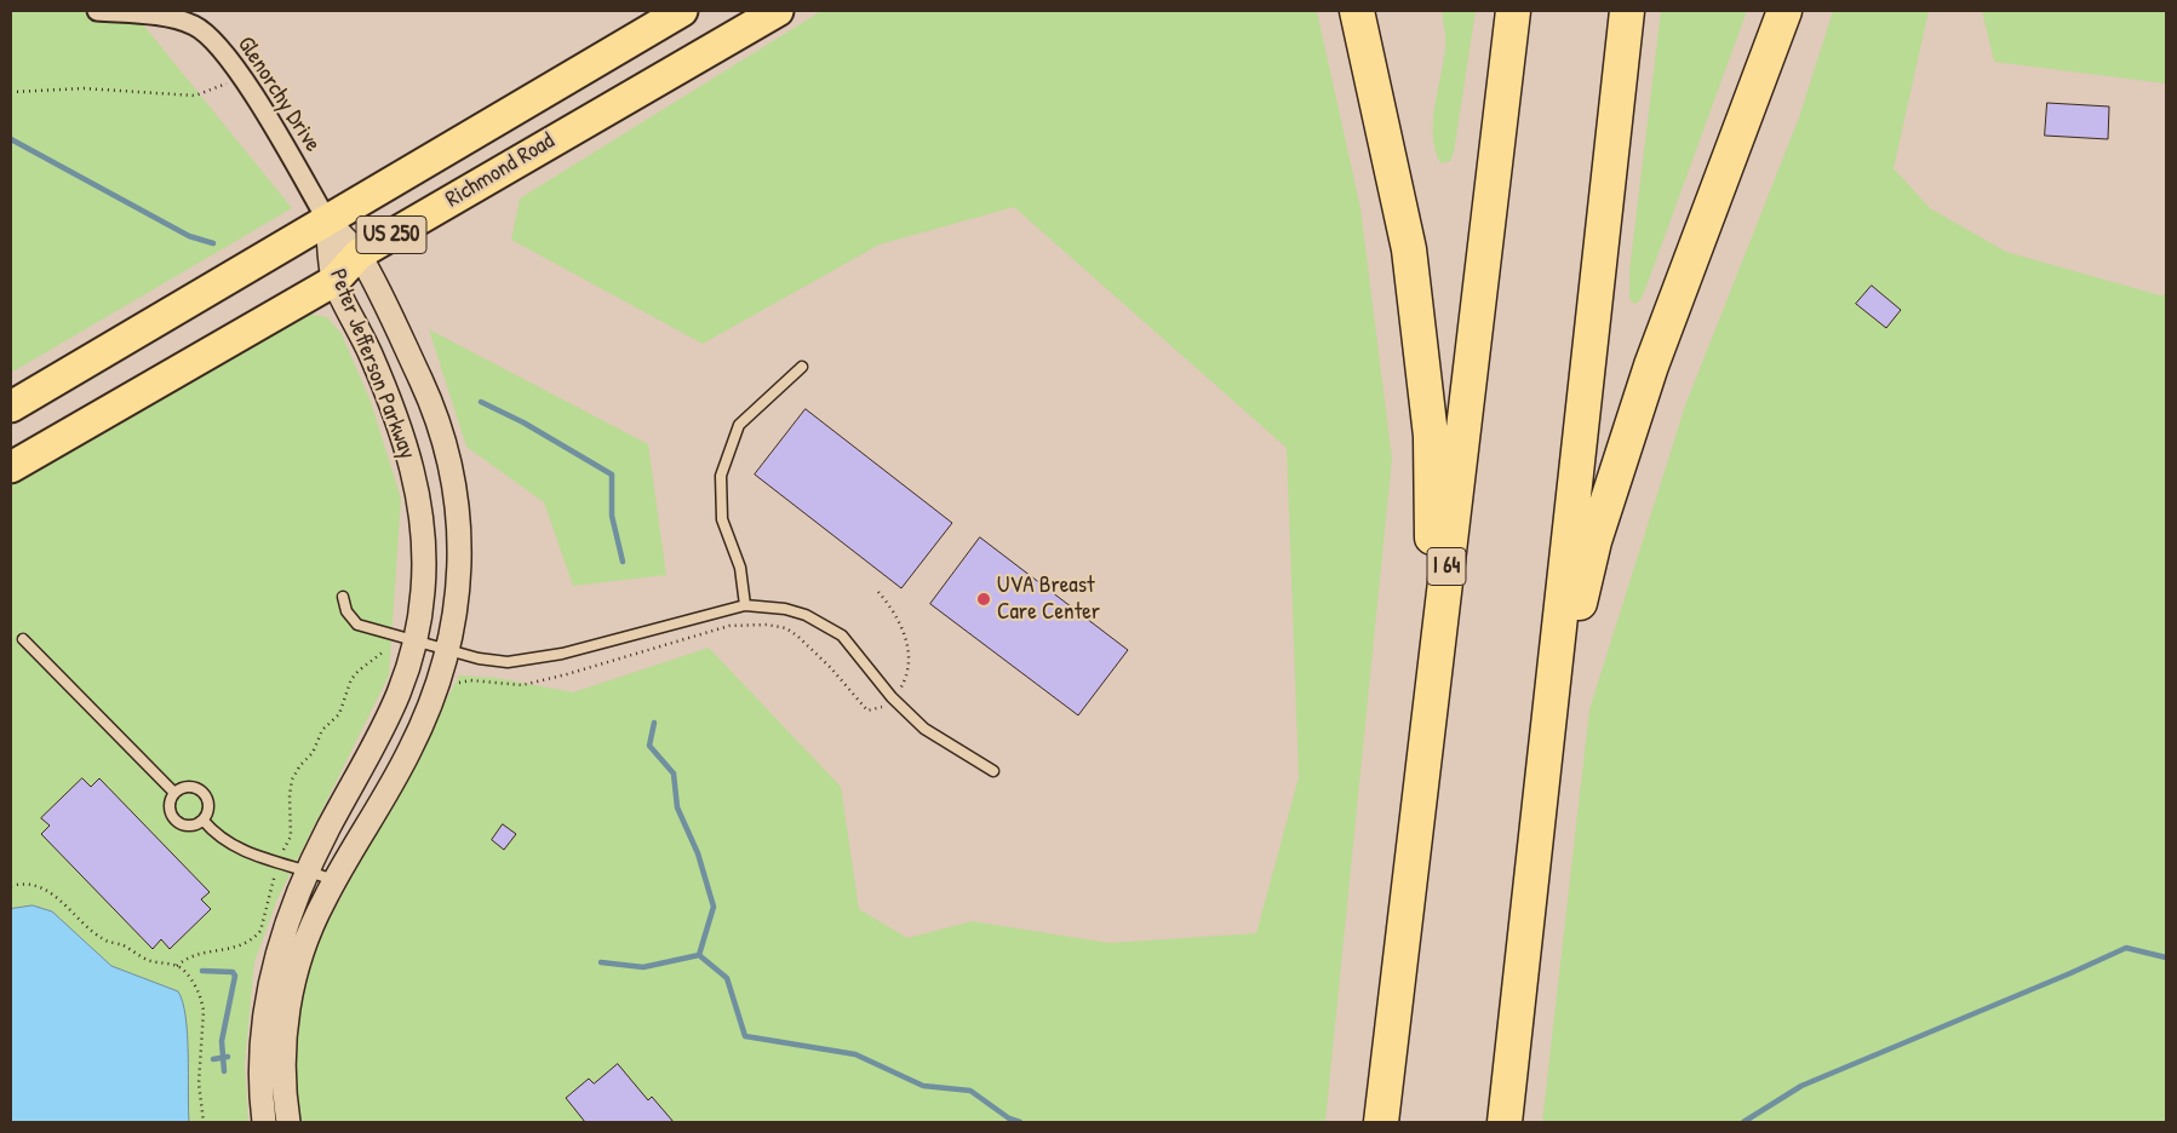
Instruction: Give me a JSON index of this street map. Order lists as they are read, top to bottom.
{
  "streets": {
    "highway": ["Richmond Road", "US 250", "I 64"],
    "street": ["Glenorchy Drive", "Peter Jefferson Parkway"]
  },
  "crossings": [
    ["Glenorchy Drive", "Richmond Road"],
    ["Glenorchy Drive", "Peter Jefferson Parkway"],
    ["Richmond Road", "Peter Jefferson Parkway"]
  ],
  "places": ["UVA Breast Care Center"]
}
